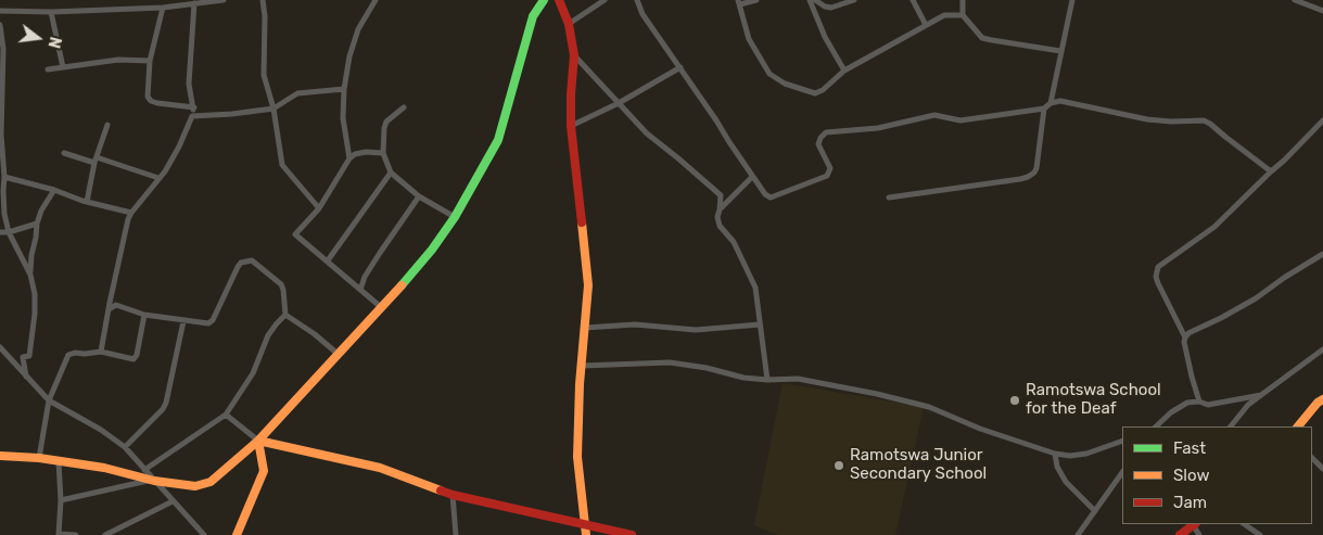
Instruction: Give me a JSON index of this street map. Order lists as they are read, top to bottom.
{
  "places": ["Ramotswa School for the Deaf", "Ramotswa Junior Secondary School"],
  "legend": ["Fast", "Slow", "Jam"],
  "north": "right"
}
